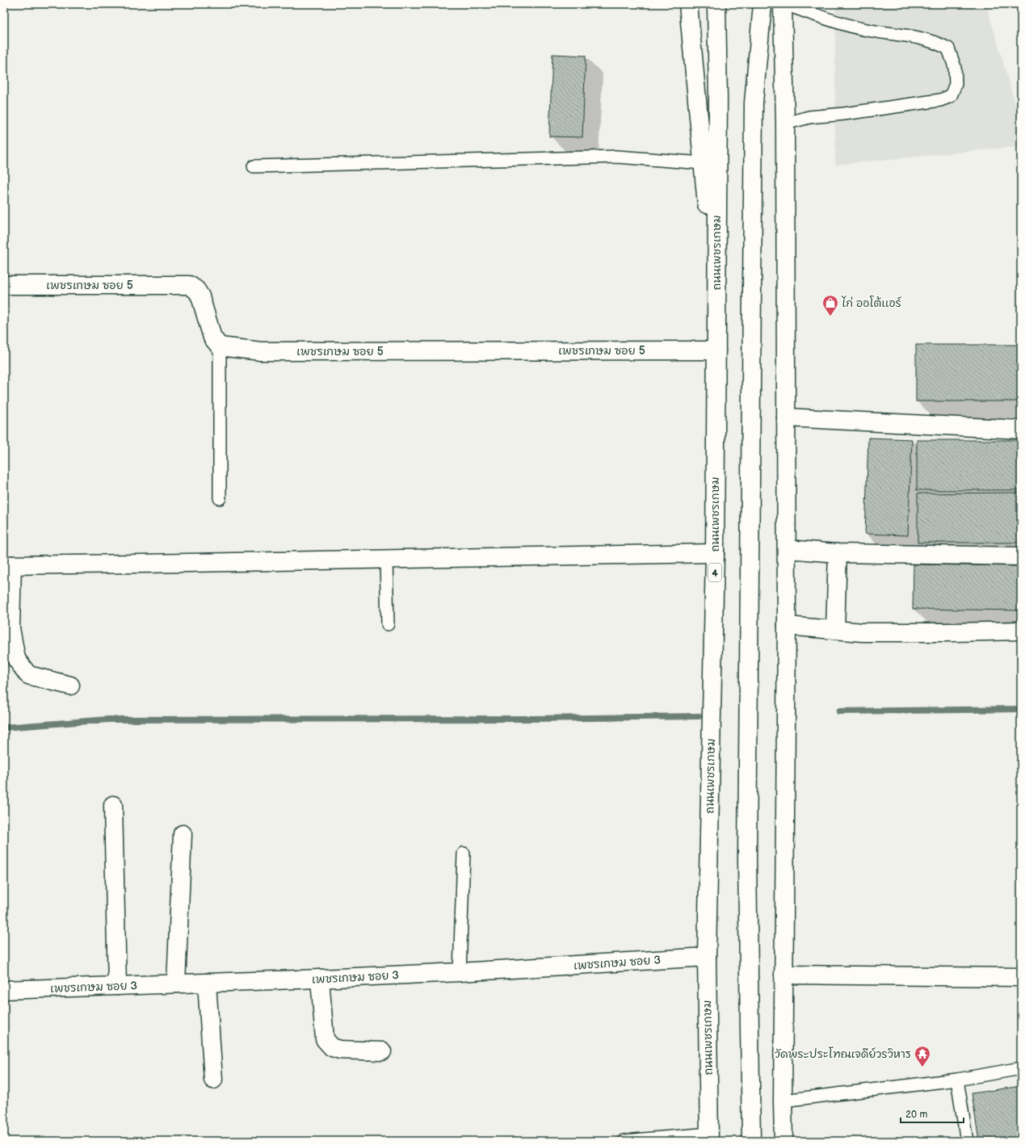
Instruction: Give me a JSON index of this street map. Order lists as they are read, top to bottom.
{
  "streets": {
    "main road": [
      "ถนนเพชรเกษม",
      "เพชรเกษม ซอย 5",
      "4",
      "เพชรเกษม ซอย 3"
    ]
  },
  "crossings": [
    ["ถนนเพชรเกษม", "เพชรเกษม ซอย 5"],
    ["ถนนเพชรเกษม", "เพชรเกษม ซอย 3"]
  ],
  "places": {
    "shop": ["ไก่ ออโต้แอร์"],
    "temple": ["วัดพระประโทณเจดีย์วรวิหาร"]
  },
  "scale_bar": "20 m"
}
